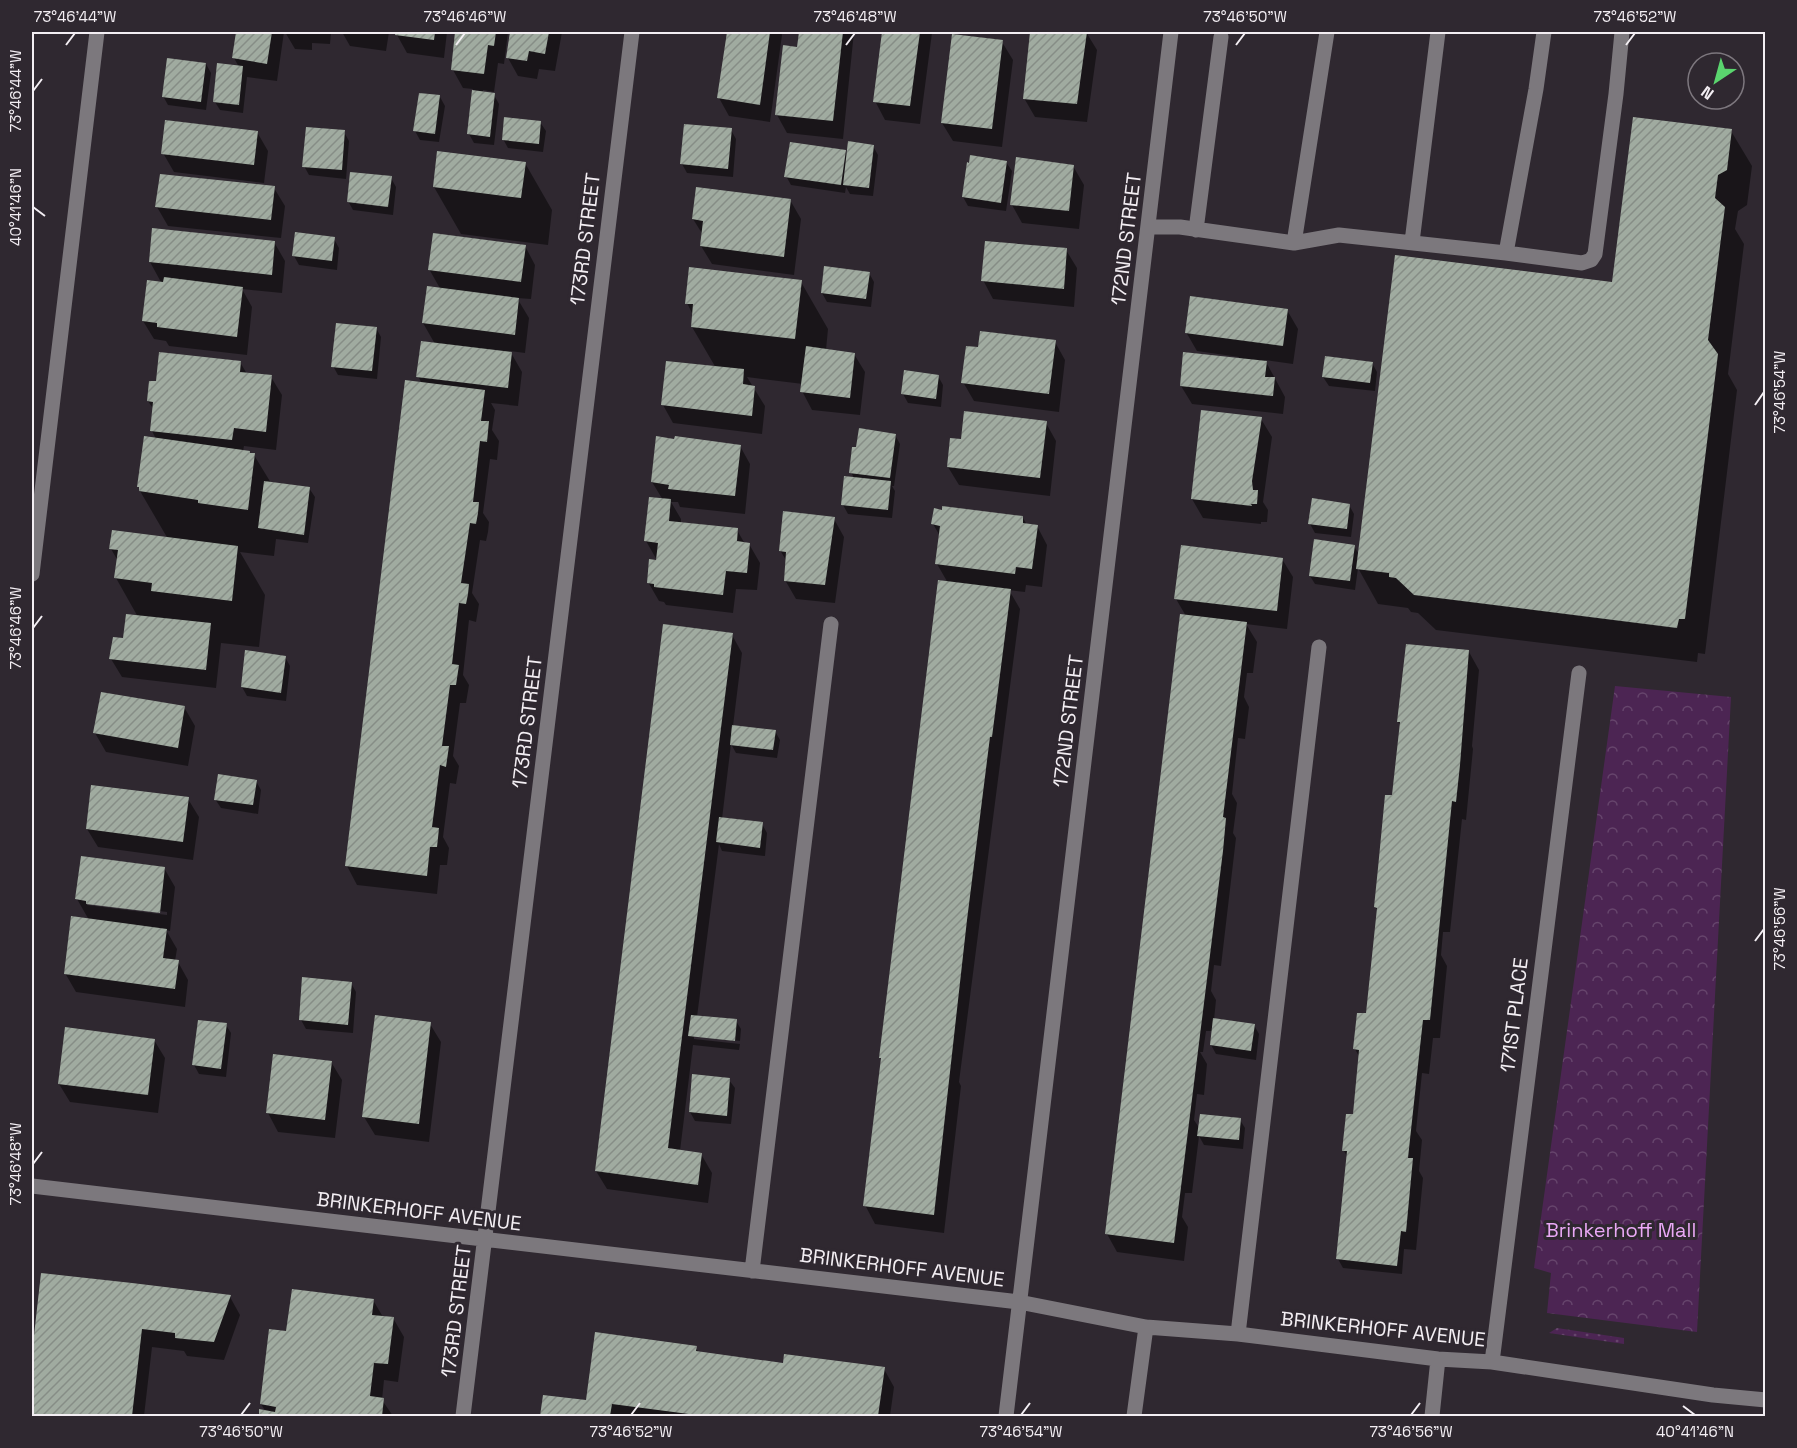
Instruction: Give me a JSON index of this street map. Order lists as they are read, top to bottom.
{
  "streets": {
    "street": [
      "173RD STREET",
      "172ND STREET",
      "171ST PLACE",
      "BRINKERHOFF AVENUE"
    ]
  },
  "crossings": [
    ["173RD STREET", "BRINKERHOFF AVENUE"],
    ["172ND STREET", "BRINKERHOFF AVENUE"],
    ["171ST PLACE", "BRINKERHOFF AVENUE"]
  ],
  "parks": ["Brinkerhoff Mall"],
  "north": "bottom left",
  "coordinates": [
    "73°46'44\"W",
    "73°46'46\"W",
    "73°46'48\"W",
    "73°46'50\"W",
    "73°46'52\"W",
    "40°41'46\"N",
    "73°46'54\"W",
    "73°46'56\"W"
  ]
}
